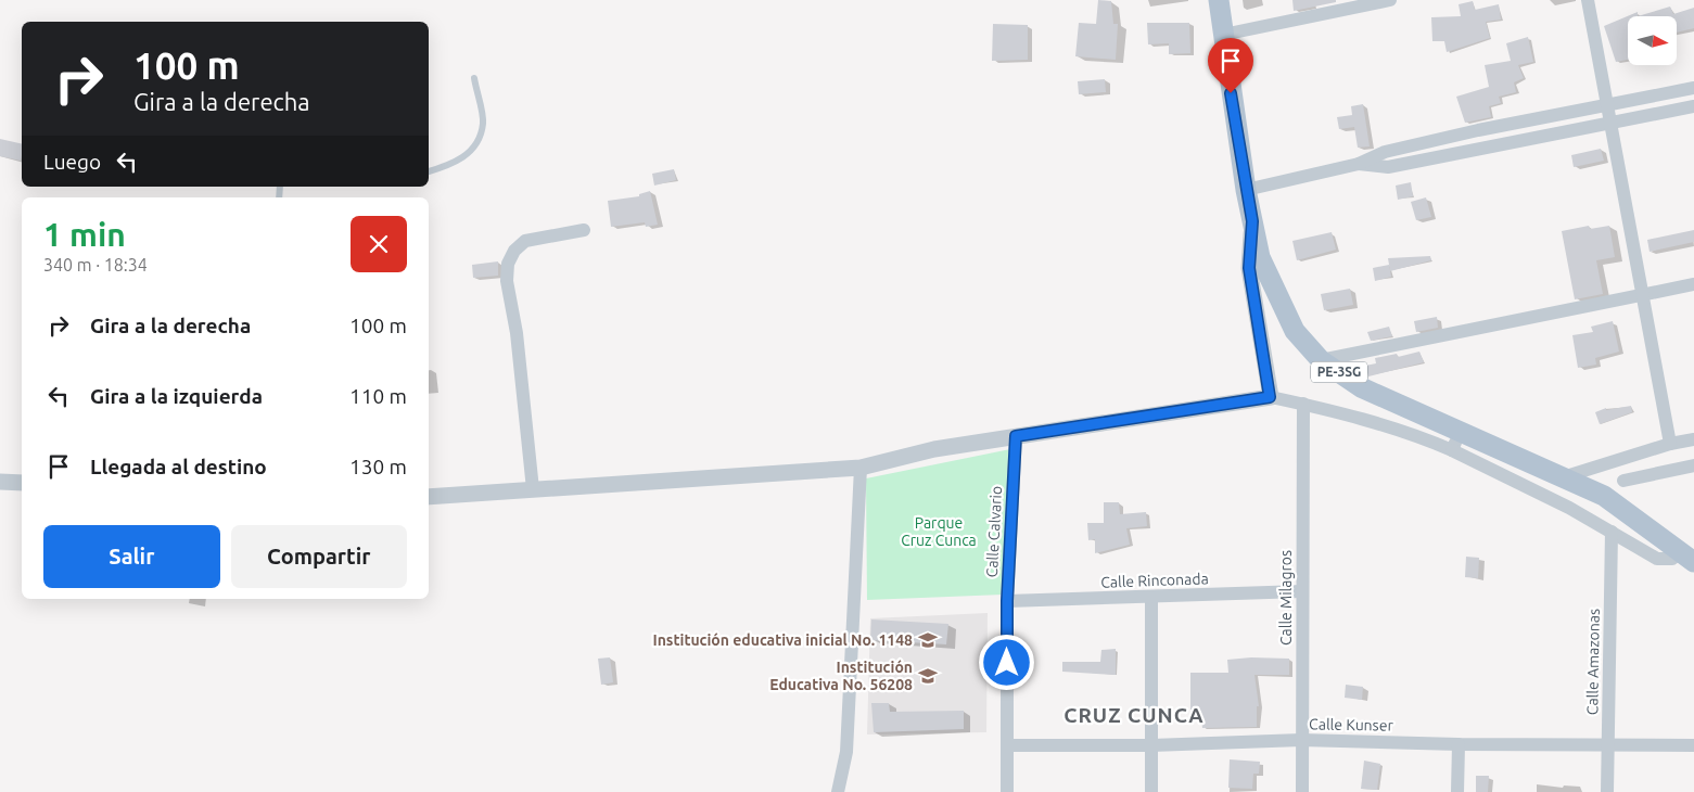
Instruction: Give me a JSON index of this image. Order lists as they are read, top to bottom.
{
  "streets": {
    "main road": ["PE-3SG"],
    "street": [
      "Calle Calvario",
      "Calle Rinconada",
      "Calle Milagros",
      "Calle Amazonas",
      "Calle Kunser"
    ]
  },
  "crossings": [
    ["Calle Calvario", "Calle Rinconada"],
    ["Calle Calvario", "Calle Kunser"],
    ["Calle Rinconada", "Calle Milagros"],
    ["Calle Milagros", "Calle Kunser"],
    ["Calle Amazonas", "Calle Kunser"]
  ],
  "districts": ["CRUZ CUNCA"],
  "parks": ["Parque Cruz Cunca"],
  "places": {
    "school or university": ["Institución educativa inicial No. 1148", "Institución Educativa No. 56208"]
  },
  "north": "right",
  "page": {
    "turn": ["100 m", "Gira a la derecha"],
    "then": "Luego",
    "heading": ["1 min", "340 m · 18:34"],
    "list": [
      {
        "name": "Gira a la derecha",
        "value": "100 m"
      },
      {
        "name": "Gira a la izquierda",
        "value": "110 m"
      },
      {
        "name": "Llegada al destino",
        "value": "130 m"
      }
    ],
    "buttons": ["Salir", "Compartir"]
  }
}
